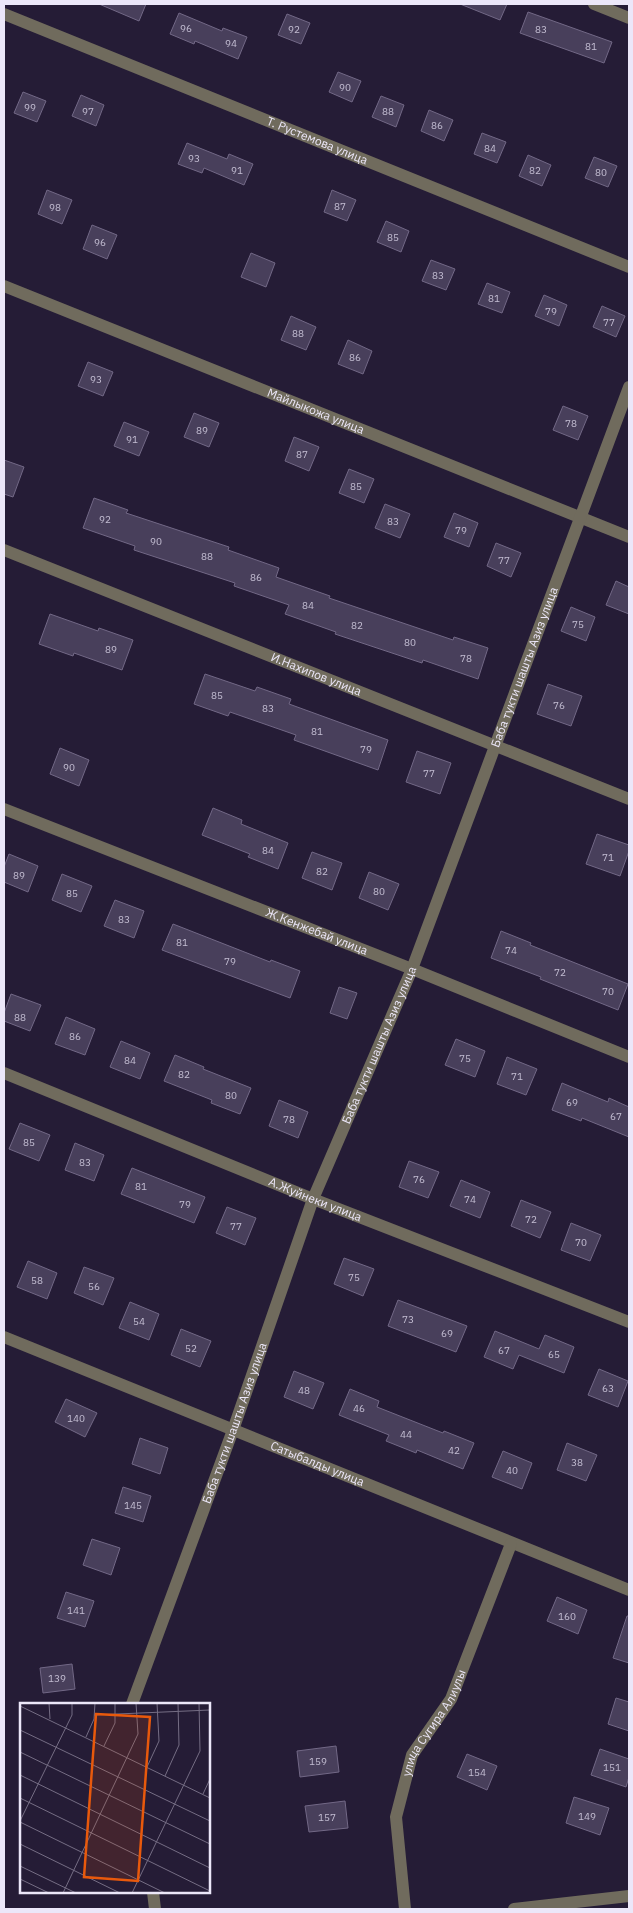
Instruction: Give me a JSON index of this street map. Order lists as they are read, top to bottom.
{
  "streets": {
    "street": [
      "Т. Рустемова улица",
      "Майлыкожа улица",
      "Баба тукти шашты Азиз улица",
      "И.Нахипов улица",
      "Ж.Кенжебай улица",
      "А.Жуйнеки улица",
      "Сатыбалды улица",
      "улица Сугира Алиулы"
    ]
  },
  "crossings": [
    ["Майлыкожа улица", "Баба тукти шашты Азиз улица"],
    ["Баба тукти шашты Азиз улица", "И.Нахипов улица"],
    ["Баба тукти шашты Азиз улица", "Ж.Кенжебай улица"],
    ["Баба тукти шашты Азиз улица", "А.Жуйнеки улица"],
    ["Баба тукти шашты Азиз улица", "Сатыбалды улица"],
    ["Сатыбалды улица", "улица Сугира Алиулы"]
  ],
  "house_numbers": [
    "96",
    "92",
    "83",
    "94",
    "81",
    "90",
    "99",
    "97",
    "88",
    "86",
    "84",
    "93",
    "91",
    "82",
    "80",
    "87",
    "98",
    "85",
    "96",
    "83",
    "81",
    "79",
    "77",
    "88",
    "86",
    "93",
    "78",
    "89",
    "91",
    "87",
    "85",
    "92",
    "83",
    "79",
    "90",
    "88",
    "77",
    "86",
    "84",
    "75",
    "82",
    "80",
    "89",
    "78",
    "85",
    "76",
    "83",
    "81",
    "79",
    "90",
    "77",
    "84",
    "71",
    "82",
    "89",
    "80",
    "85",
    "83",
    "81",
    "74",
    "79",
    "72",
    "70",
    "88",
    "86",
    "75",
    "84",
    "82",
    "71",
    "80",
    "69",
    "67",
    "78",
    "85",
    "83",
    "76",
    "81",
    "74",
    "79",
    "72",
    "77",
    "70",
    "75",
    "58",
    "56",
    "73",
    "54",
    "69",
    "52",
    "67",
    "65",
    "63",
    "48",
    "46",
    "140",
    "44",
    "42",
    "38",
    "40",
    "145",
    "141",
    "160",
    "139",
    "159",
    "151",
    "154",
    "149",
    "157"
  ]
}
